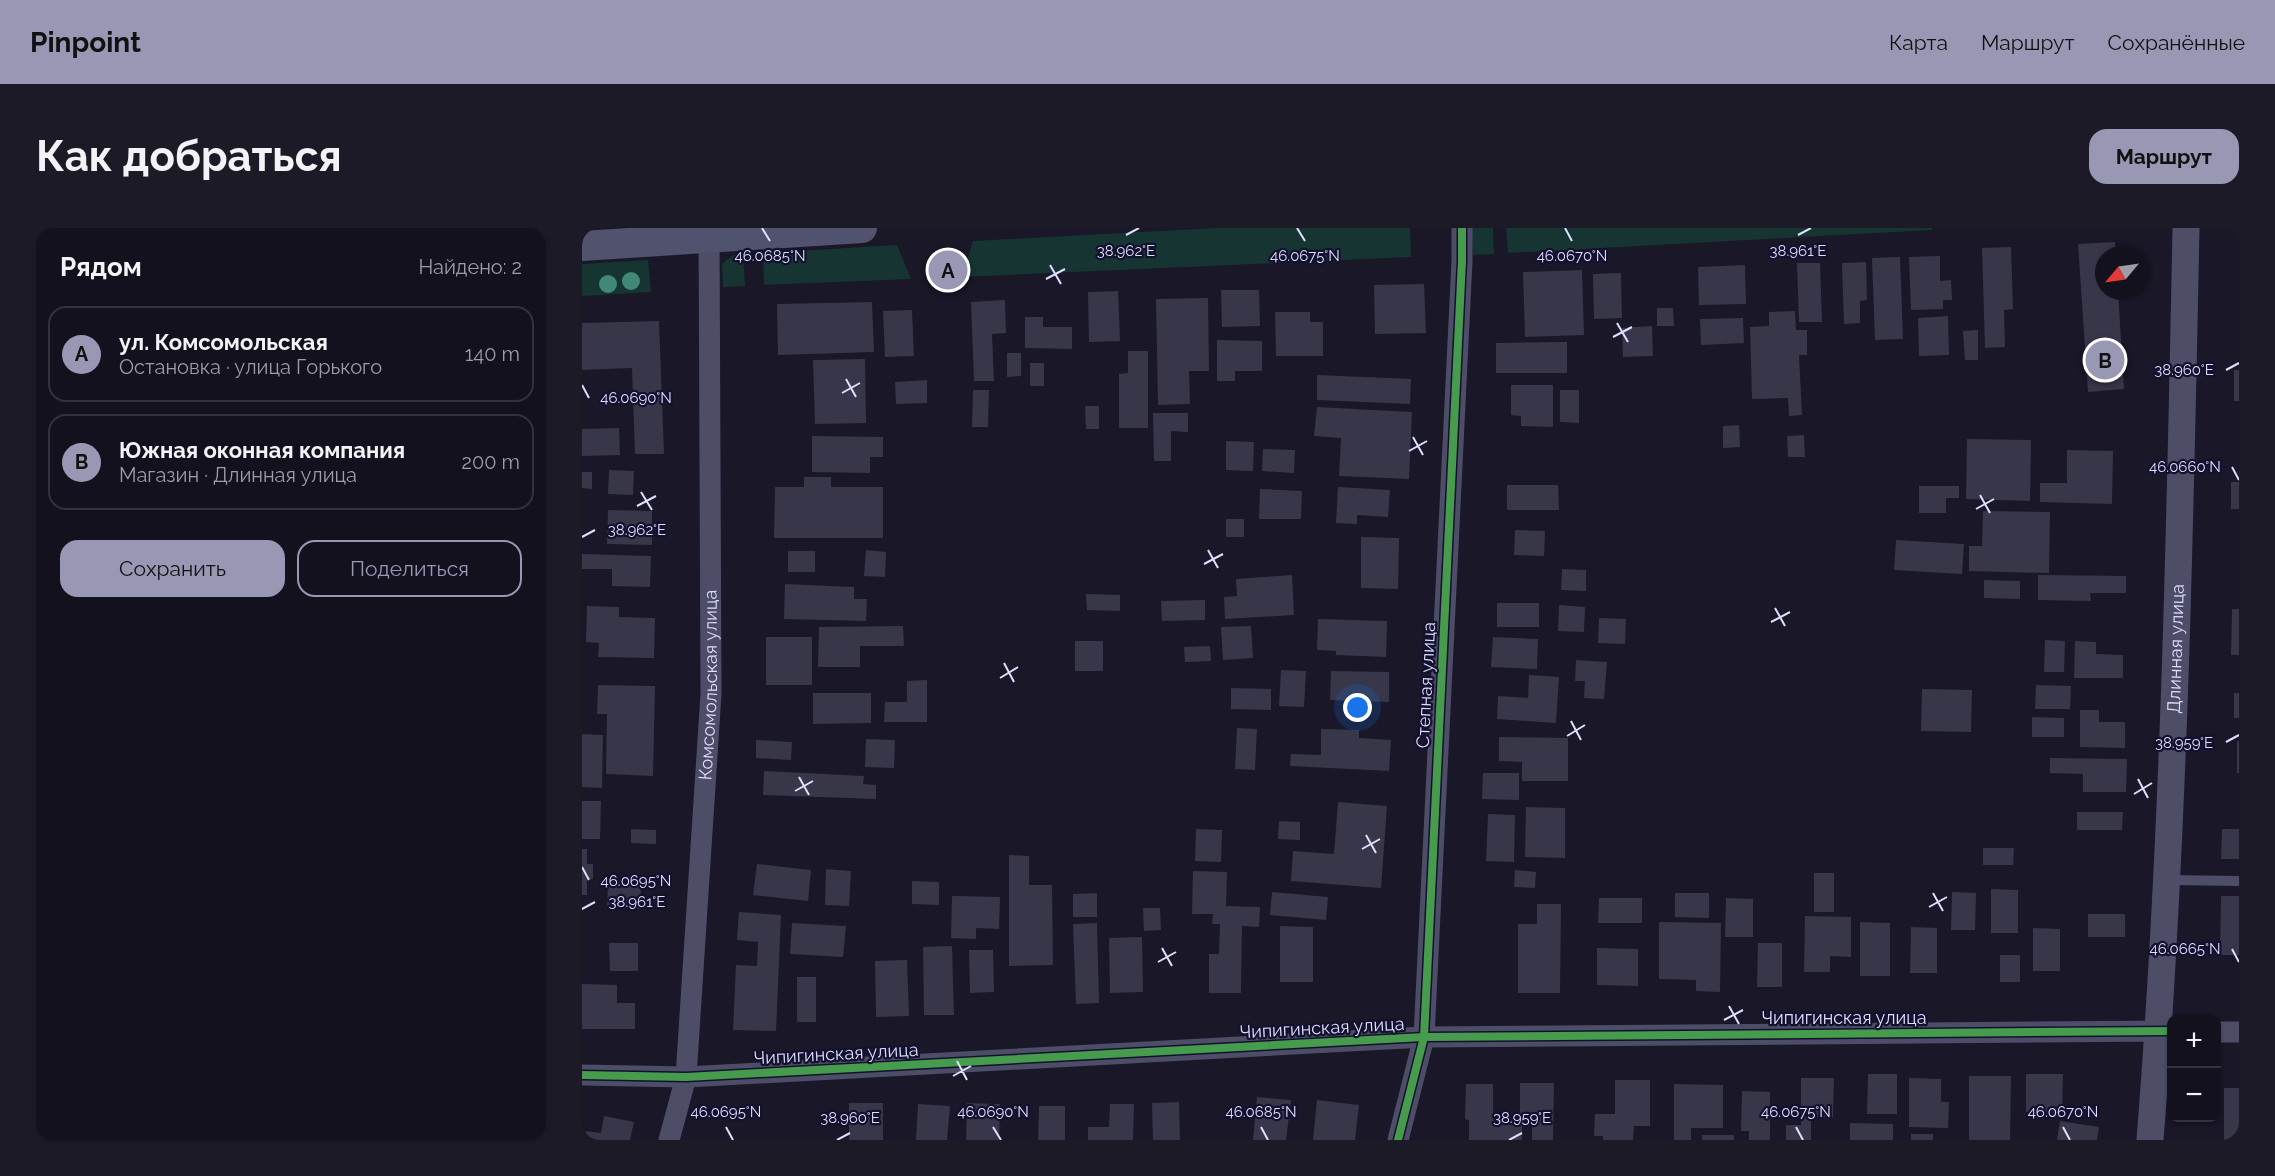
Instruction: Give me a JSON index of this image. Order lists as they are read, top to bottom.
{
  "streets": {
    "street": [
      "Длинная улица",
      "Комсомольская улица",
      "Степная улица",
      "Чипигинская улица"
    ]
  },
  "crossings": [
    ["Длинная улица", "Чипигинская улица"],
    ["Комсомольская улица", "Чипигинская улица"],
    ["Степная улица", "Чипигинская улица"]
  ],
  "north": "bottom left",
  "page": {
    "header": "Pinpoint",
    "nav": ["Карта", "Маршрут", "Сохранённые"],
    "buttons": [
      "Маршрут",
      ["Сохранить", "Поделиться"]
    ],
    "title": "Как добраться",
    "heading": ["Рядом", "Найдено: 2"],
    "pins": ["A", "B"],
    "list": [
      {
        "mark": "A",
        "name": "ул. Комсомольская",
        "note": "Остановка · улица Горького",
        "value": "140 m"
      },
      {
        "mark": "B",
        "name": "Южная оконная компания",
        "note": "Магазин · Длинная улица",
        "value": "200 m"
      }
    ],
    "map_buttons": ["+", "−"]
  },
  "coordinates": [
    "38.962°E",
    "38.961°E",
    "46.0685°N",
    "46.0675°N",
    "46.0670°N",
    "38.960°E",
    "46.0690°N",
    "46.0660°N",
    "38.959°E",
    "46.0695°N",
    "46.0665°N"
  ]
}
